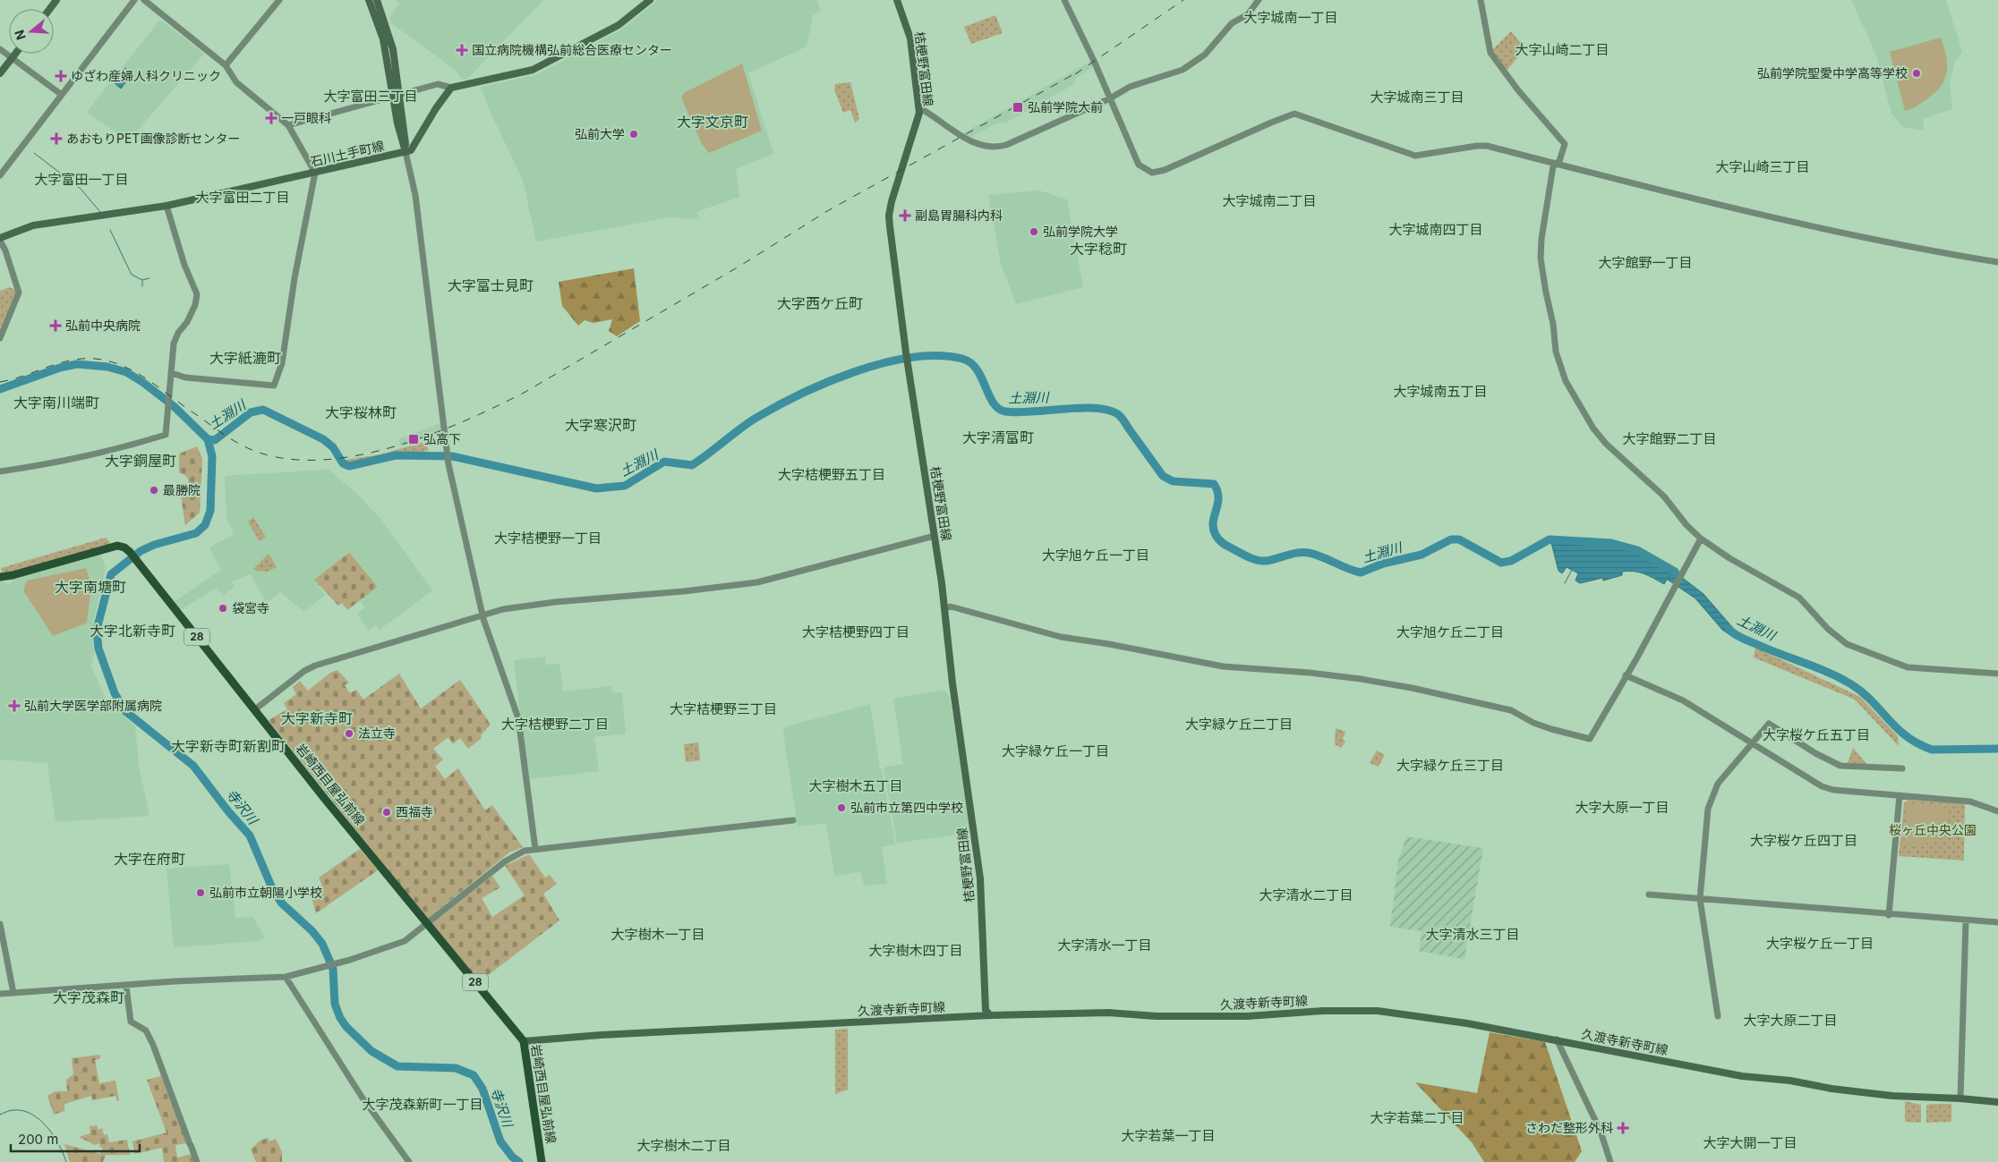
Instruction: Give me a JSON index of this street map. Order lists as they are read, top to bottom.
{
  "streets": {
    "main road": [
      "桔梗野富田線",
      "石川土手町線",
      "28",
      "岩崎西目屋弘前線",
      "久渡寺新寺町線"
    ]
  },
  "crossings": [
    ["桔梗野富田線", "久渡寺新寺町線"],
    ["岩崎西目屋弘前線", "久渡寺新寺町線"]
  ],
  "districts": [
    "大字城南一丁目",
    "大字山崎二丁目",
    "大字富田三丁目",
    "大字城南三丁目",
    "大字文京町",
    "大字山崎三丁目",
    "大字富田一丁目",
    "大字富田二丁目",
    "大字城南二丁目",
    "大字城南四丁目",
    "大字稔町",
    "大字館野一丁目",
    "大字富士見町",
    "大字西ケ丘町",
    "大字紙漉町",
    "大字城南五丁目",
    "大字南川端町",
    "大字桜林町",
    "大字寒沢町",
    "大字清富町",
    "大字館野二丁目",
    "大字銅屋町",
    "大字桔梗野五丁目",
    "大字桔梗野一丁目",
    "大字旭ケ丘一丁目",
    "大字南塘町",
    "大字北新寺町",
    "大字桔梗野四丁目",
    "大字旭ケ丘二丁目",
    "大字桔梗野三丁目",
    "大字新寺町",
    "大字桔梗野二丁目",
    "大字緑ケ丘二丁目",
    "大字桜ケ丘五丁目",
    "大字新寺町新割町",
    "大字緑ケ丘一丁目",
    "大字緑ケ丘三丁目",
    "大字樹木五丁目",
    "大字大原一丁目",
    "大字桜ケ丘四丁目",
    "大字在府町",
    "大字清水二丁目",
    "大字樹木一丁目",
    "大字清水三丁目",
    "大字桜ケ丘一丁目",
    "大字清水一丁目",
    "大字樹木四丁目",
    "大字茂森町",
    "大字大原二丁目",
    "大字茂森新町一丁目",
    "大字若葉二丁目",
    "大字若葉一丁目",
    "大字大開一丁目",
    "大字樹木二丁目"
  ],
  "water": ["土淵川", "寺沢川"],
  "parks": ["桜ヶ丘中央公園"],
  "places": {
    "health": [
      "国立病院機構弘前総合医療センター",
      "ゆざわ産婦人科クリニック",
      "一戸眼科",
      "あおもりPET画像診断センター",
      "副島胃腸科内科",
      "弘前中央病院",
      "弘前大学医学部附属病院",
      "さわだ整形外科"
    ],
    "other": [
      "弘前学院聖愛中学高等学校",
      "弘前大学",
      "弘前学院大学",
      "最勝院",
      "袋宮寺",
      "法立寺",
      "弘前市立第四中学校",
      "西福寺",
      "弘前市立朝陽小学校"
    ],
    "transit": ["弘前学院大前", "弘高下"]
  },
  "scale_bar": "200 m",
  "north": "left"
}
